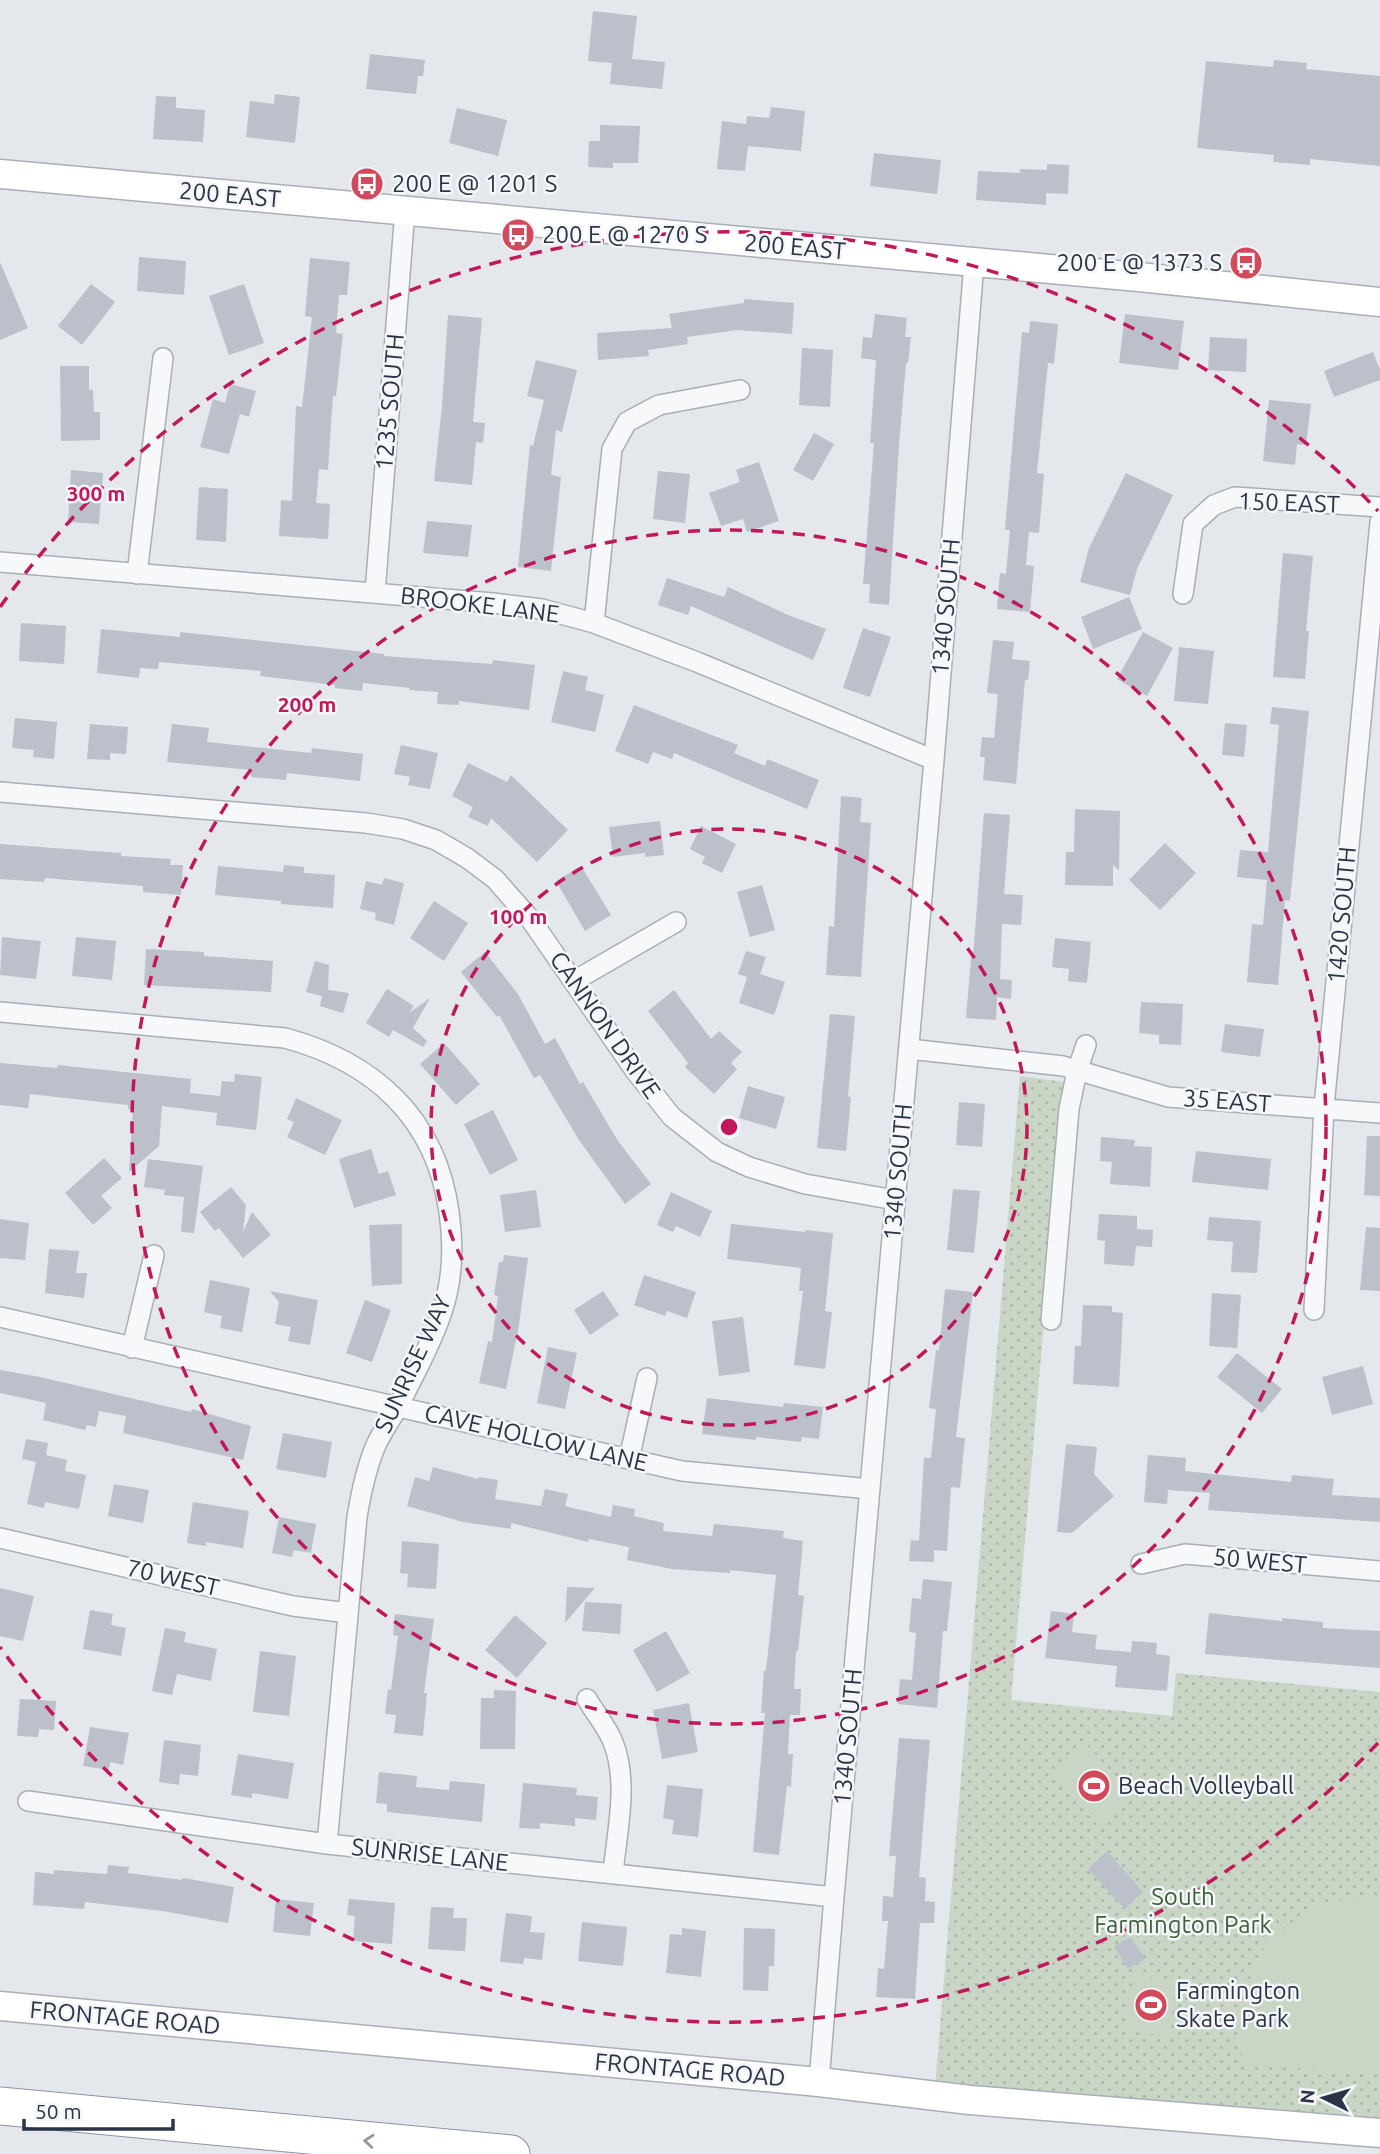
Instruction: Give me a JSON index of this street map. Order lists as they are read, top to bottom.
{
  "streets": {
    "main road": ["200 EAST", "FRONTAGE ROAD"],
    "street": [
      "1235 SOUTH",
      "150 EAST",
      "BROOKE LANE",
      "1340 SOUTH",
      "1420 SOUTH",
      "CANNON DRIVE",
      "35 EAST",
      "SUNRISE WAY",
      "CAVE HOLLOW LANE",
      "50 WEST",
      "70 WEST",
      "SUNRISE LANE"
    ]
  },
  "crossings": [
    ["200 EAST", "1235 SOUTH"],
    ["200 EAST", "1340 SOUTH"],
    ["1235 SOUTH", "BROOKE LANE"],
    ["BROOKE LANE", "1340 SOUTH"],
    ["1340 SOUTH", "CANNON DRIVE"],
    ["1340 SOUTH", "35 EAST"],
    ["1340 SOUTH", "CAVE HOLLOW LANE"],
    ["1340 SOUTH", "SUNRISE LANE"],
    ["1340 SOUTH", "FRONTAGE ROAD"],
    ["1420 SOUTH", "35 EAST"],
    ["SUNRISE WAY", "CAVE HOLLOW LANE"],
    ["SUNRISE WAY", "70 WEST"],
    ["SUNRISE WAY", "SUNRISE LANE"]
  ],
  "parks": ["South Farmington Park"],
  "places": {
    "bus stop": ["200 E @ 1201 S", "200 E @ 1270 S", "200 E @ 1373 S"],
    "sports": ["Beach Volleyball", "Farmington Skate Park"]
  },
  "scale_bar": "50 m",
  "north": "left",
  "rings": ["300 m", "200 m", "100 m"]
}
